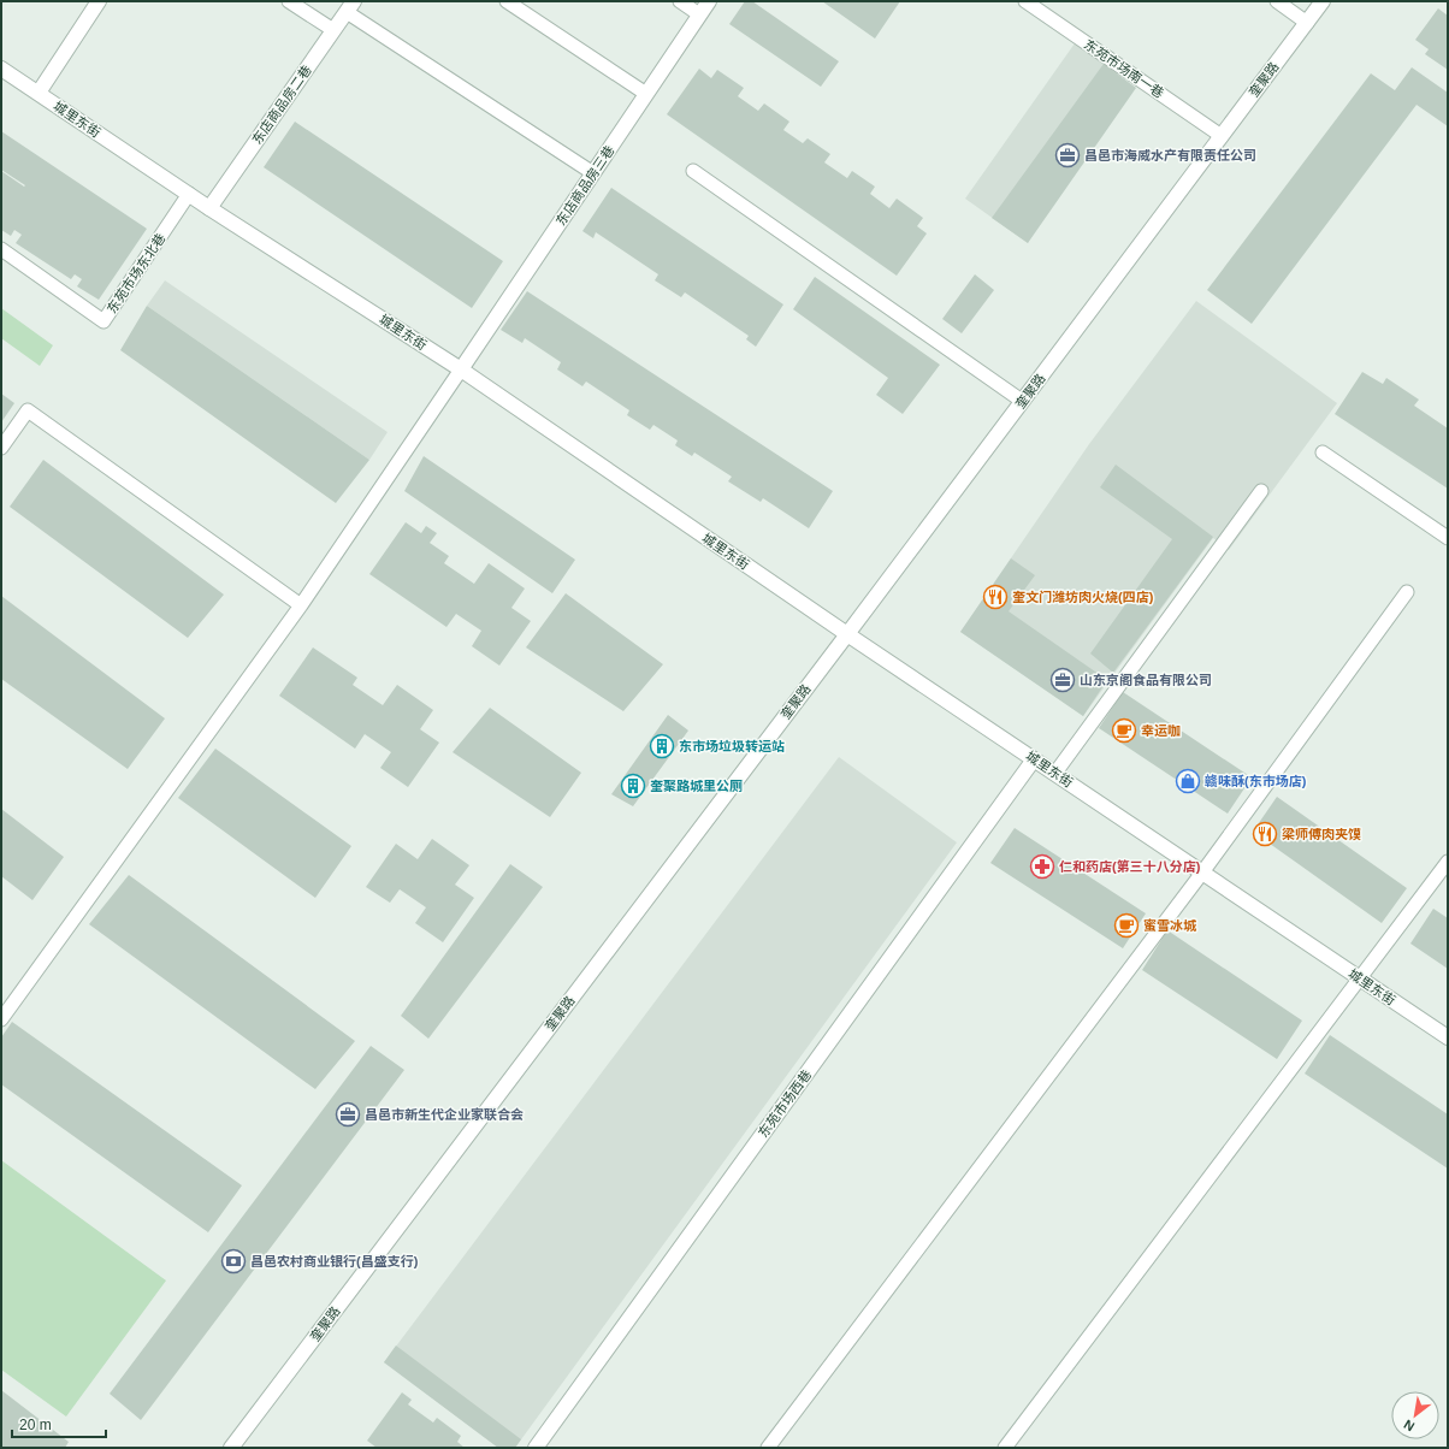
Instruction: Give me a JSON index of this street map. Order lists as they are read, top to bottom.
{
  "streets": {
    "street": [
      "奎聚路",
      "东店商品房二巷",
      "城里东街",
      "东店商品房三巷",
      "东苑市场西巷"
    ],
    "lane": ["东苑市场南一巷", "东苑市场东北巷"]
  },
  "crossings": [
    ["东苑市场南一巷", "奎聚路"],
    ["奎聚路", "城里东街"],
    ["东店商品房二巷", "城里东街"],
    ["城里东街", "东店商品房三巷"],
    ["城里东街", "东苑市场东北巷"],
    ["城里东街", "东苑市场西巷"]
  ],
  "places": {
    "office": ["昌邑市海威水产有限责任公司", "山东京阁食品有限公司", "昌邑市新生代企业家联合会"],
    "restaurant": ["奎文门潍坊肉火烧(四店)", "梁师傅肉夹馍"],
    "cafe": ["幸运咖", "蜜雪冰城"],
    "building": ["东市场垃圾转运站", "奎聚路城里公厕"],
    "shop": ["赣味酥(东市场店)"],
    "pharmacy": ["仁和药店(第三十八分店)"],
    "bank": ["昌邑农村商业银行(昌盛支行)"]
  },
  "scale_bar": "20 m",
  "north": "bottom left"
}
